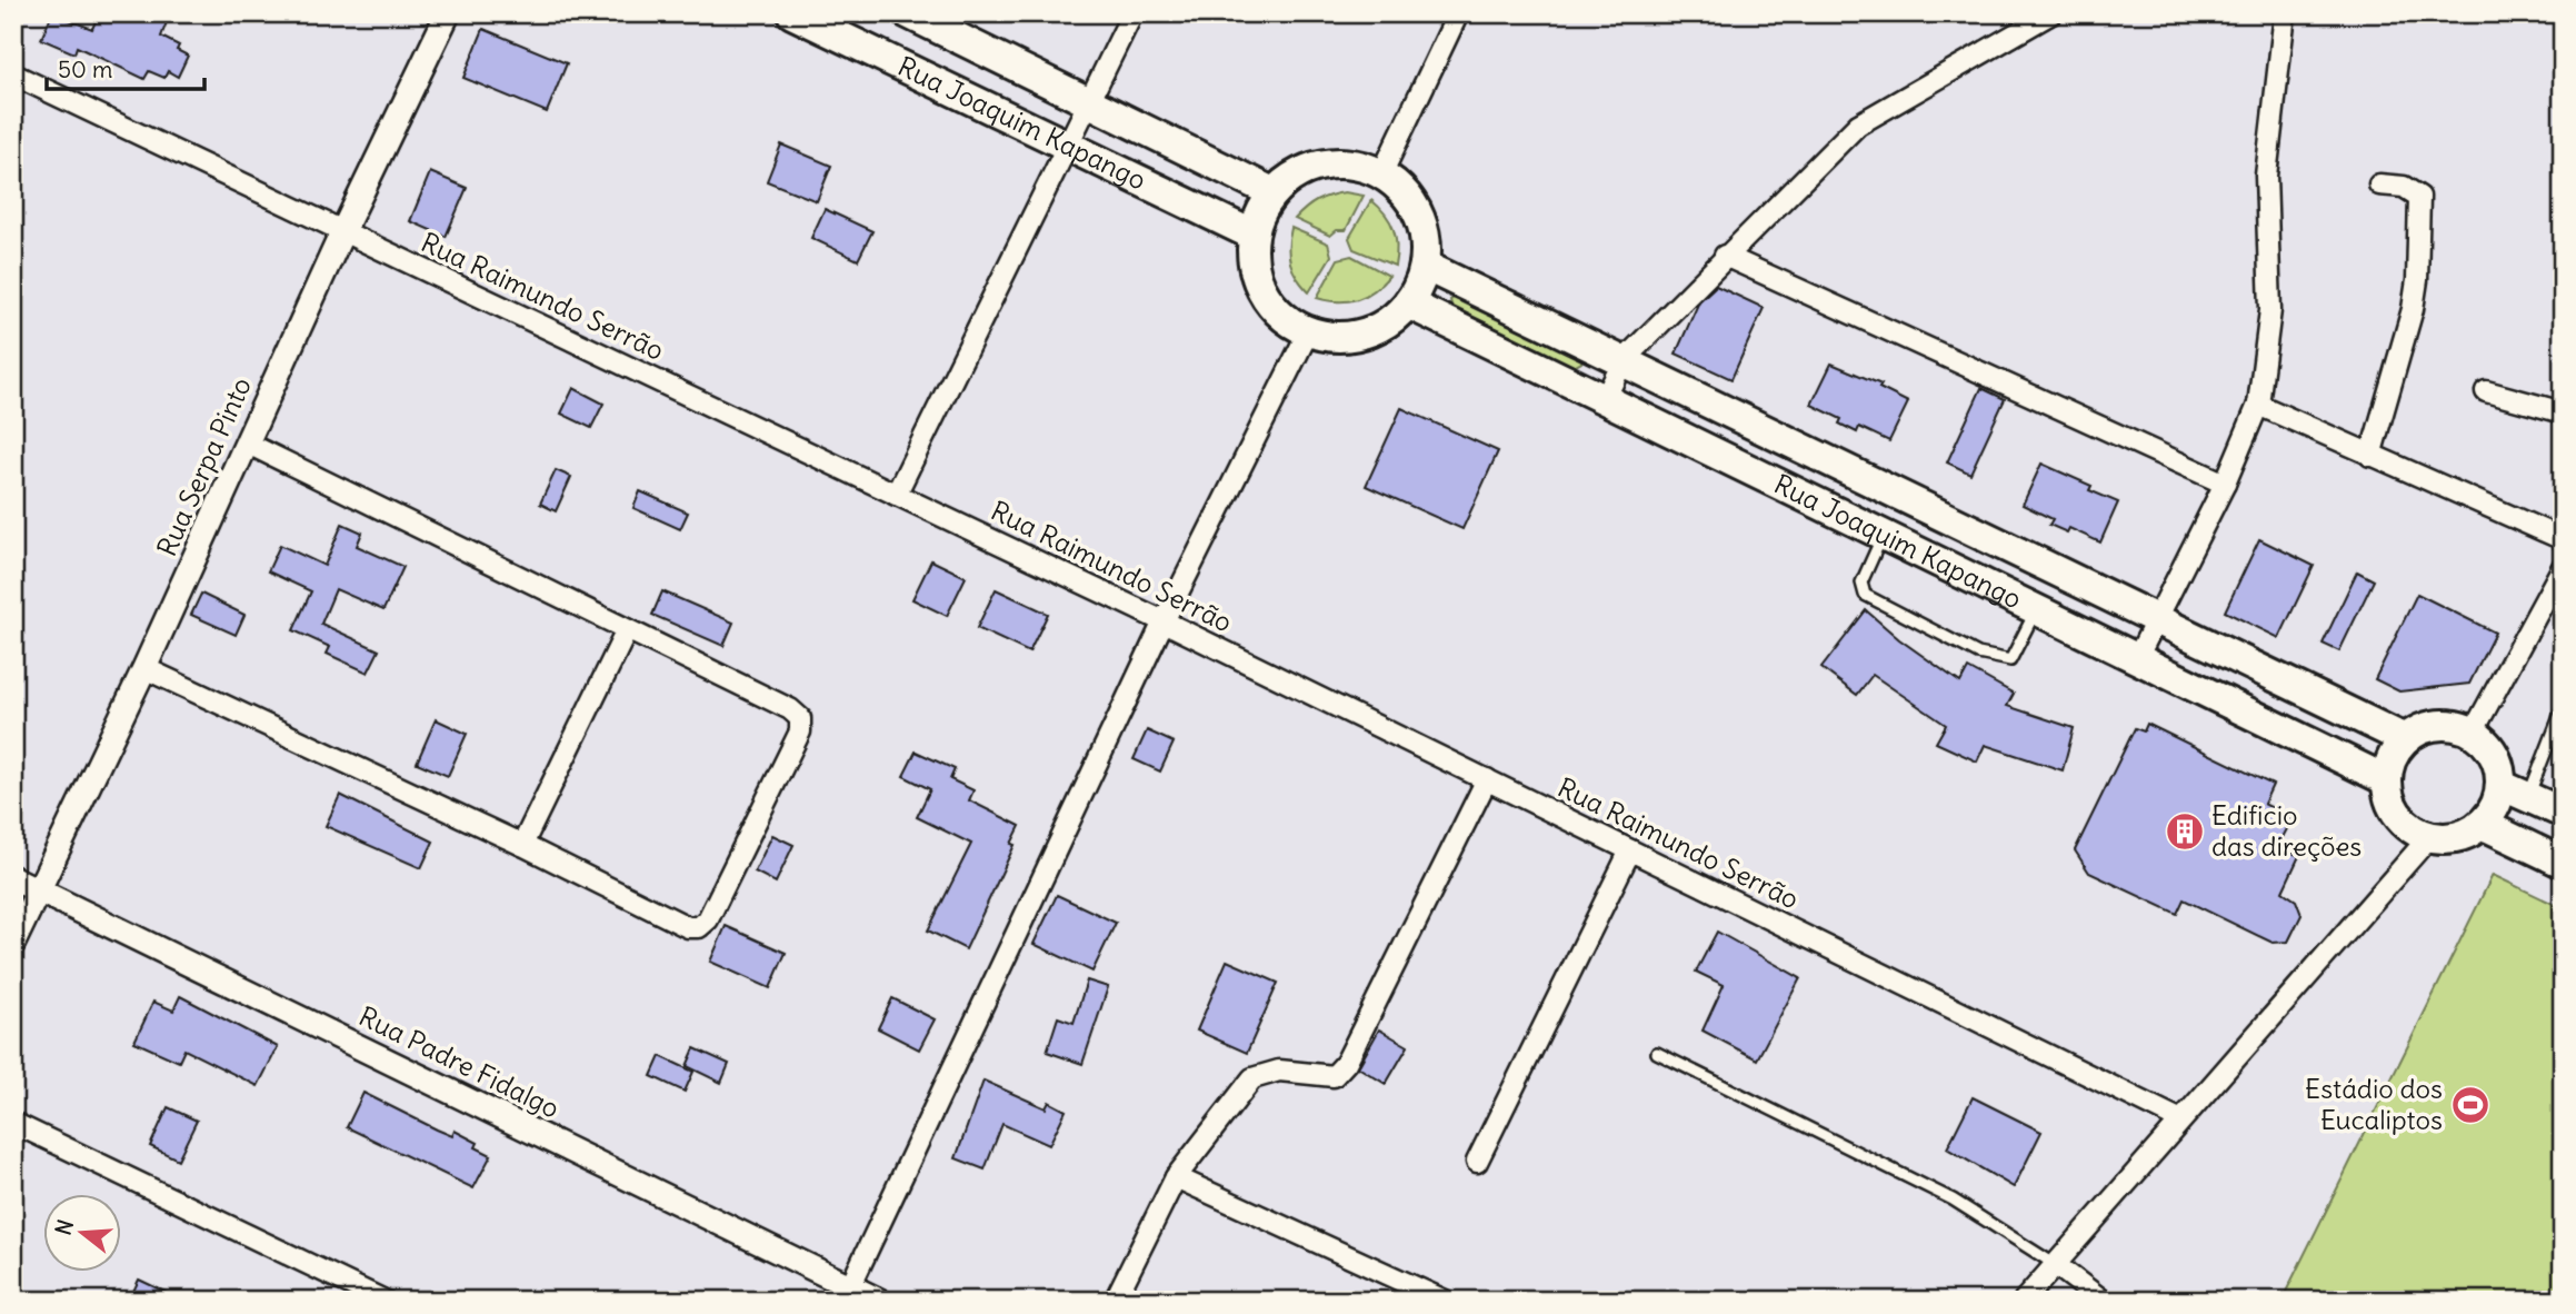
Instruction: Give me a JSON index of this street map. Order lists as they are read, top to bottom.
{
  "streets": {
    "main road": ["Rua Joaquim Kapango"],
    "street": ["Rua Raimundo Serrão", "Rua Serpa Pinto", "Rua Padre Fidalgo"]
  },
  "crossings": [
    ["Rua Raimundo Serrão", "Rua Serpa Pinto"],
    ["Rua Serpa Pinto", "Rua Padre Fidalgo"]
  ],
  "places": {
    "building": ["Edificio das direções"],
    "sports": ["Estádio dos Eucaliptos"]
  },
  "scale_bar": "50 m",
  "north": "left"
}
